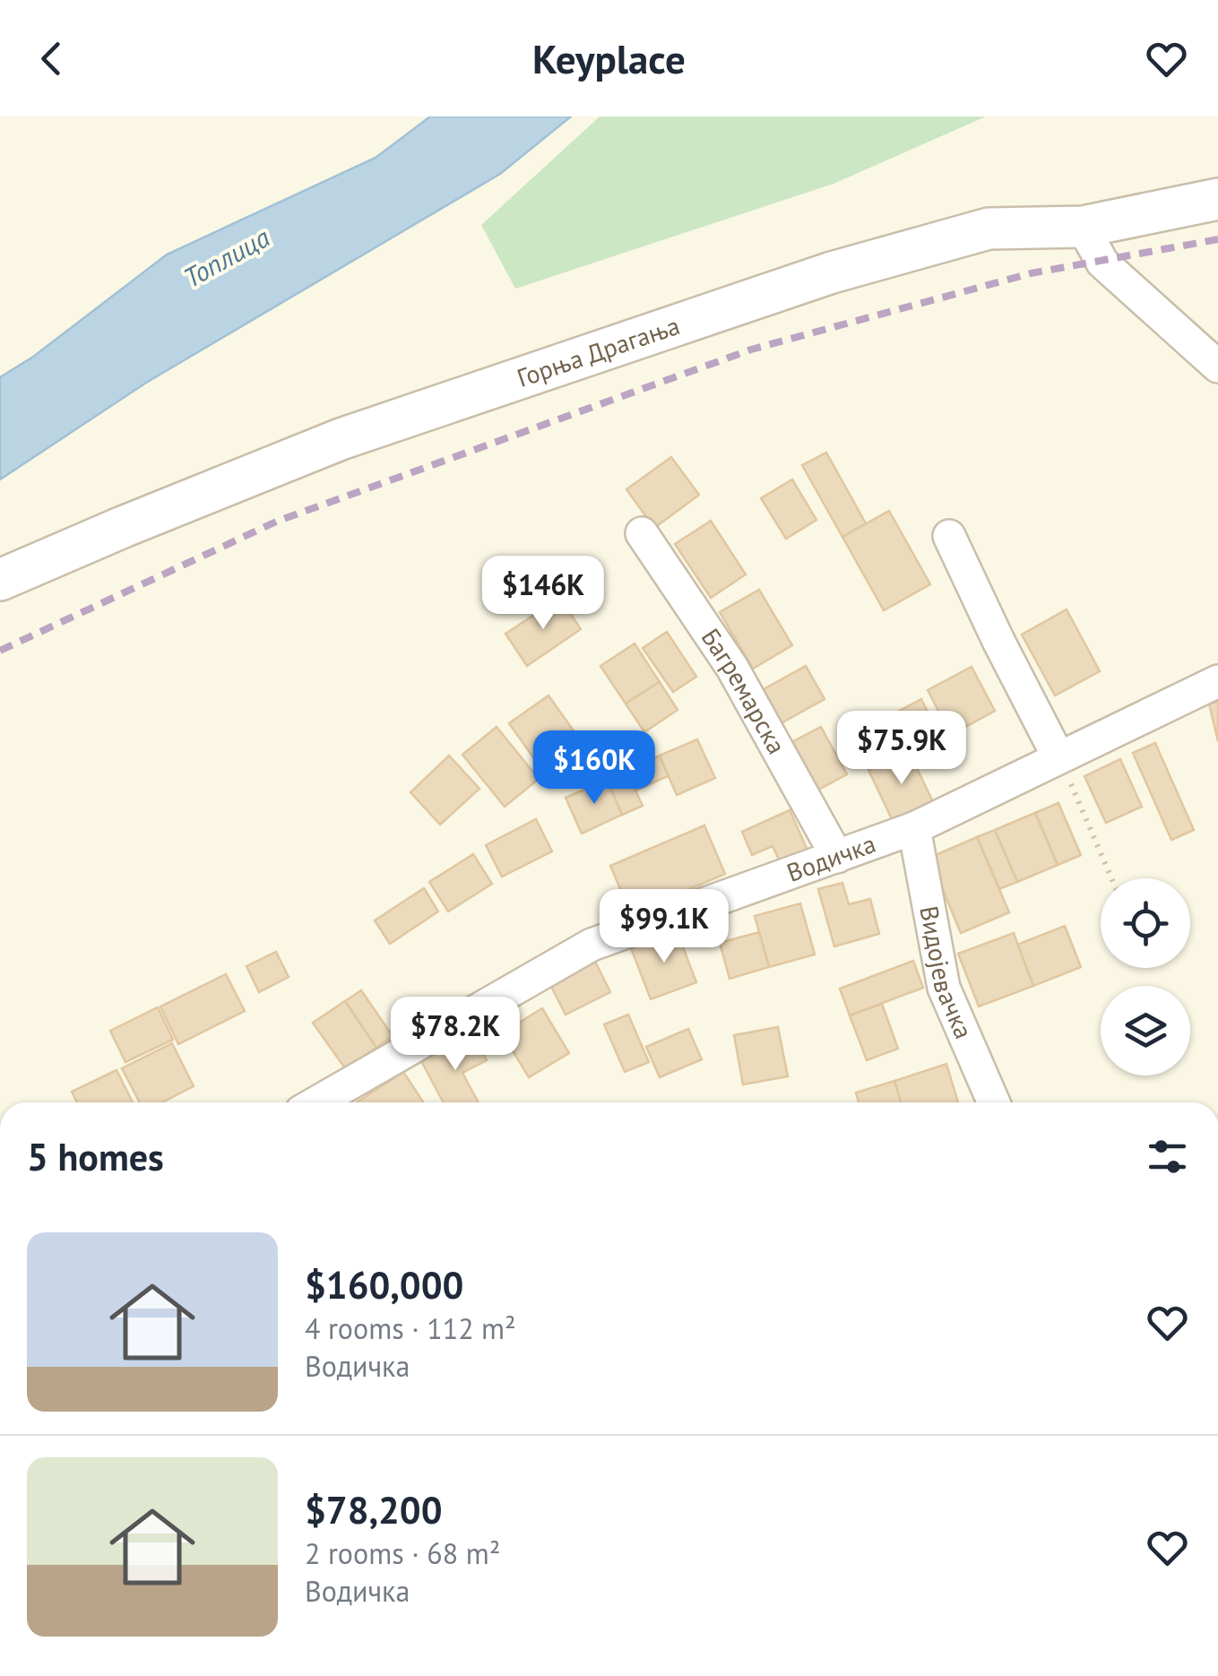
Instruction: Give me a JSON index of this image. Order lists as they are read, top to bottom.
{
  "streets": {
    "street": [
      "Горња Драгања",
      "Багремарска",
      "Водичка",
      "Видојевачка"
    ]
  },
  "crossings": [
    ["Багремарска", "Водичка"],
    ["Водичка", "Видојевачка"]
  ],
  "water": ["Топлица"],
  "page": {
    "header": "Keyplace",
    "price": [
      "$146K",
      "$75.9K",
      "$160K",
      "$99.1K",
      "$78.2K"
    ],
    "heading": "5 homes",
    "list": [
      {
        "name": "$160,000",
        "note": "4 rooms · 112 m² · Водичка"
      },
      {
        "name": "$78,200",
        "note": "2 rooms · 68 m² · Водичка"
      }
    ]
  }
}
